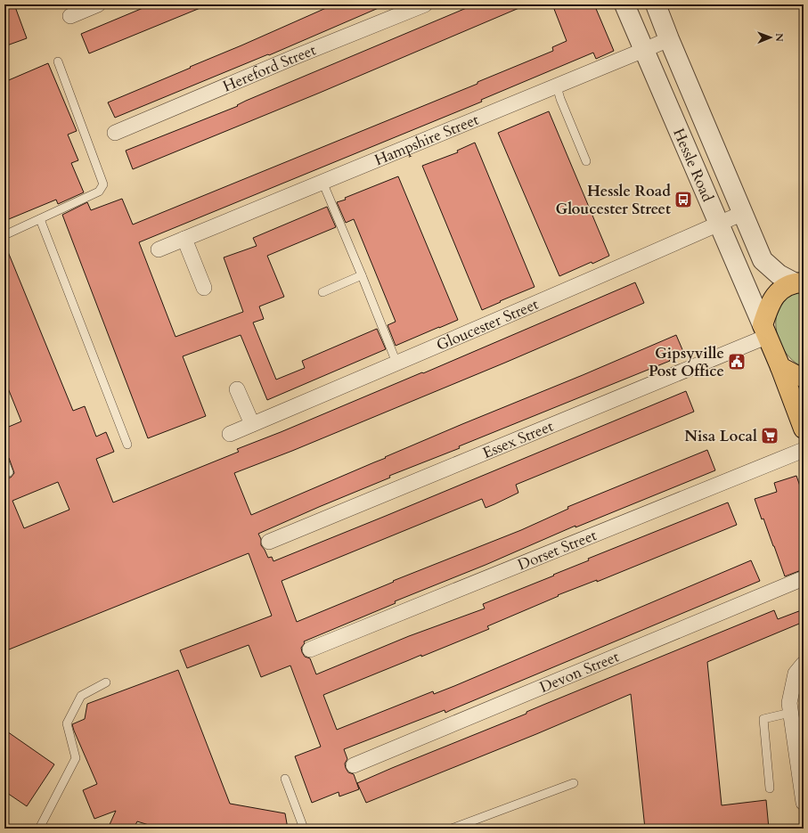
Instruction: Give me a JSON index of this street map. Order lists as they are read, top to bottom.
{
  "streets": {
    "street": [
      "Hereford Street",
      "Hampshire Street",
      "Hessle Road",
      "Gloucester Street",
      "Essex Street",
      "Dorset Street",
      "Devon Street"
    ]
  },
  "crossings": [
    ["Hampshire Street", "Hessle Road"],
    ["Hessle Road", "Gloucester Street"],
    ["Hessle Road", "Essex Street"]
  ],
  "places": {
    "bus stop": ["Hessle Road Gloucester Street"],
    "public building": ["Gipsyville Post Office"],
    "supermarket": ["Nisa Local"]
  },
  "north": "right"
}
